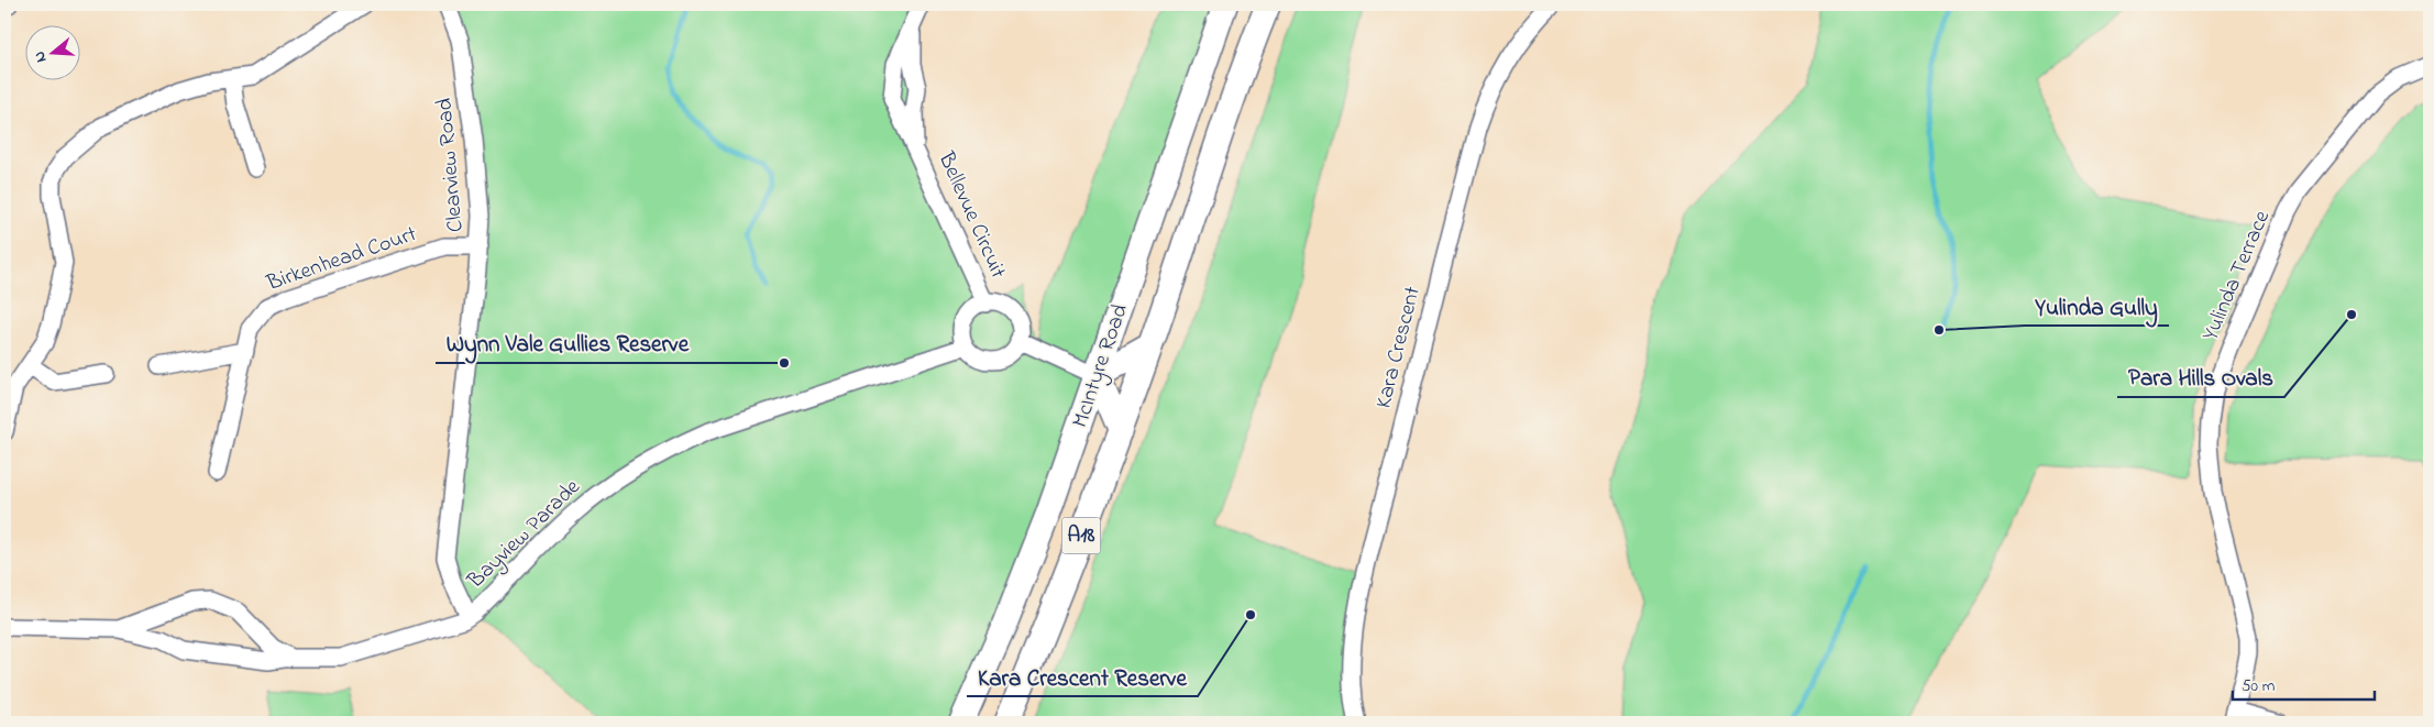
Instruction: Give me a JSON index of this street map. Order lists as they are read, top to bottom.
{
  "streets": {
    "main road": ["McIntyre Road", "A18"],
    "street": [
      "Clearview Road",
      "Bellevue Circuit",
      "Birkenhead Court",
      "Yulinda Terrace",
      "Kara Crescent",
      "Bayview Parade"
    ]
  },
  "crossings": [
    ["Clearview Road", "Birkenhead Court"],
    ["Clearview Road", "Bayview Parade"],
    ["Bellevue Circuit", "Bayview Parade"]
  ],
  "places": [
    "Para Hills Ovals",
    "Yulinda Gully",
    "Wynn Vale Gullies Reserve",
    "Kara Crescent Reserve"
  ],
  "scale_bar": "50 m",
  "north": "left"
}
